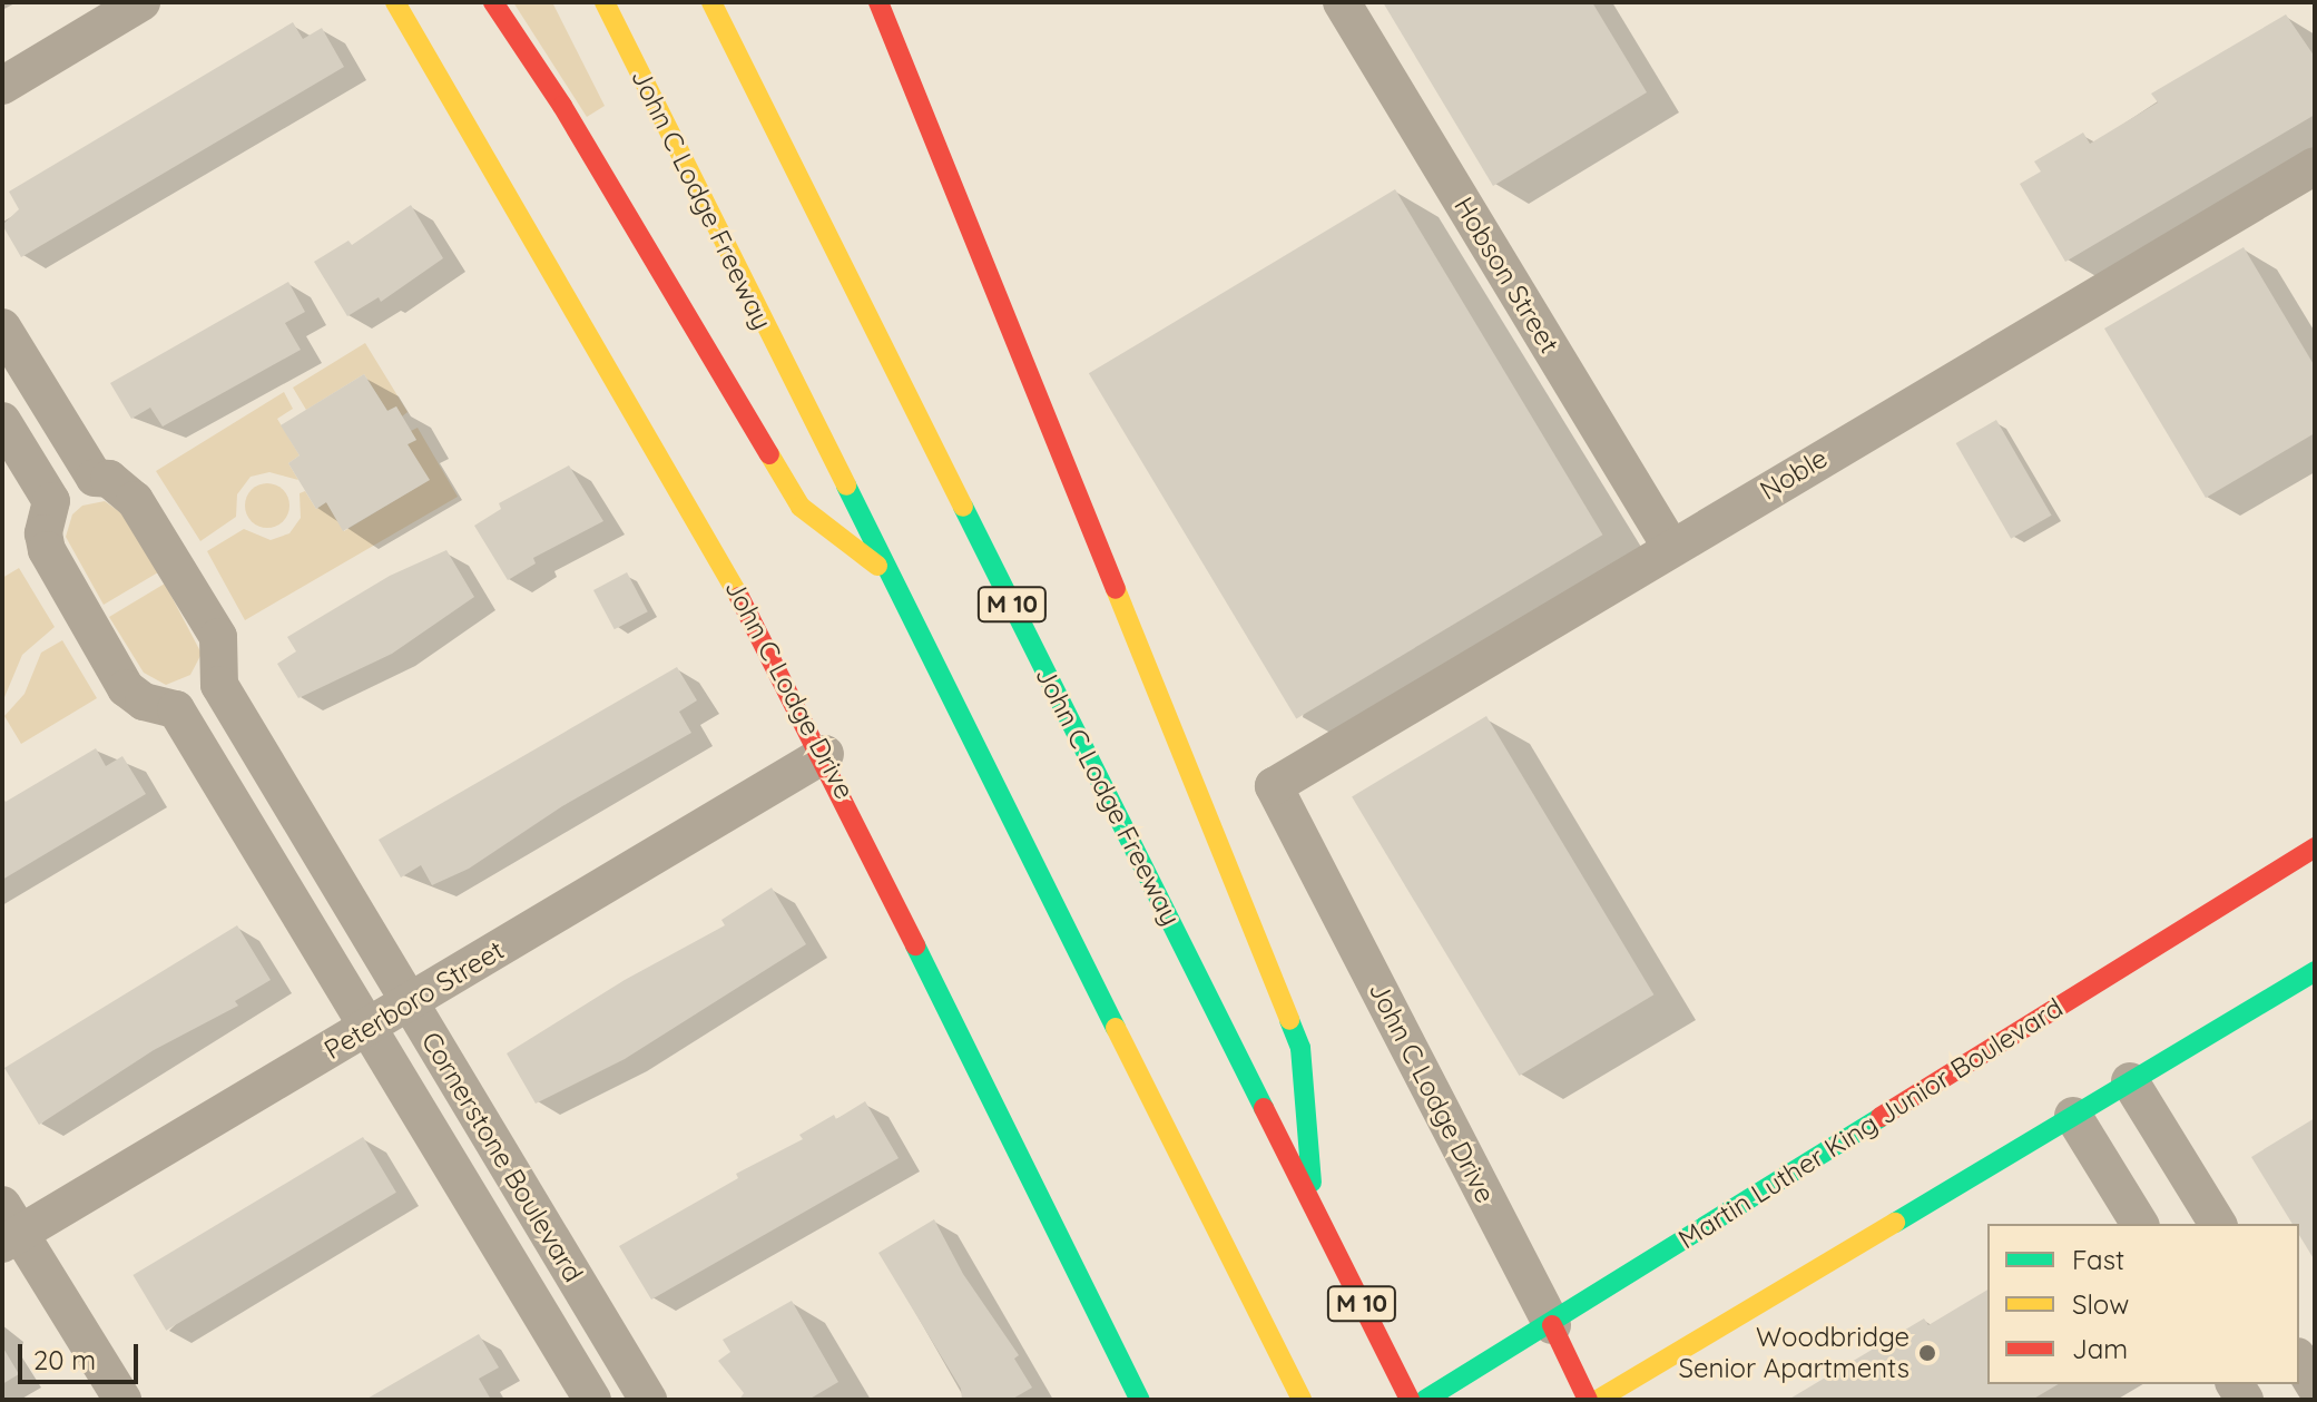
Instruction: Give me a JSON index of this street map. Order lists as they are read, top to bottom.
{
  "streets": {
    "main road": [
      "John C Lodge Freeway",
      "M 10",
      "John C Lodge Drive",
      "Martin Luther King Junior Boulevard"
    ],
    "street": [
      "Hobson Street",
      "Noble",
      "Peterboro Street",
      "Cornerstone Boulevard"
    ]
  },
  "crossings": [
    ["Hobson Street", "Noble"],
    ["Noble", "John C Lodge Drive"],
    ["John C Lodge Drive", "Peterboro Street"],
    ["John C Lodge Drive", "Martin Luther King Junior Boulevard"],
    ["Peterboro Street", "Cornerstone Boulevard"]
  ],
  "places": ["Woodbridge Senior Apartments"],
  "legend": ["Fast", "Slow", "Jam"],
  "scale_bar": "20 m"
}
